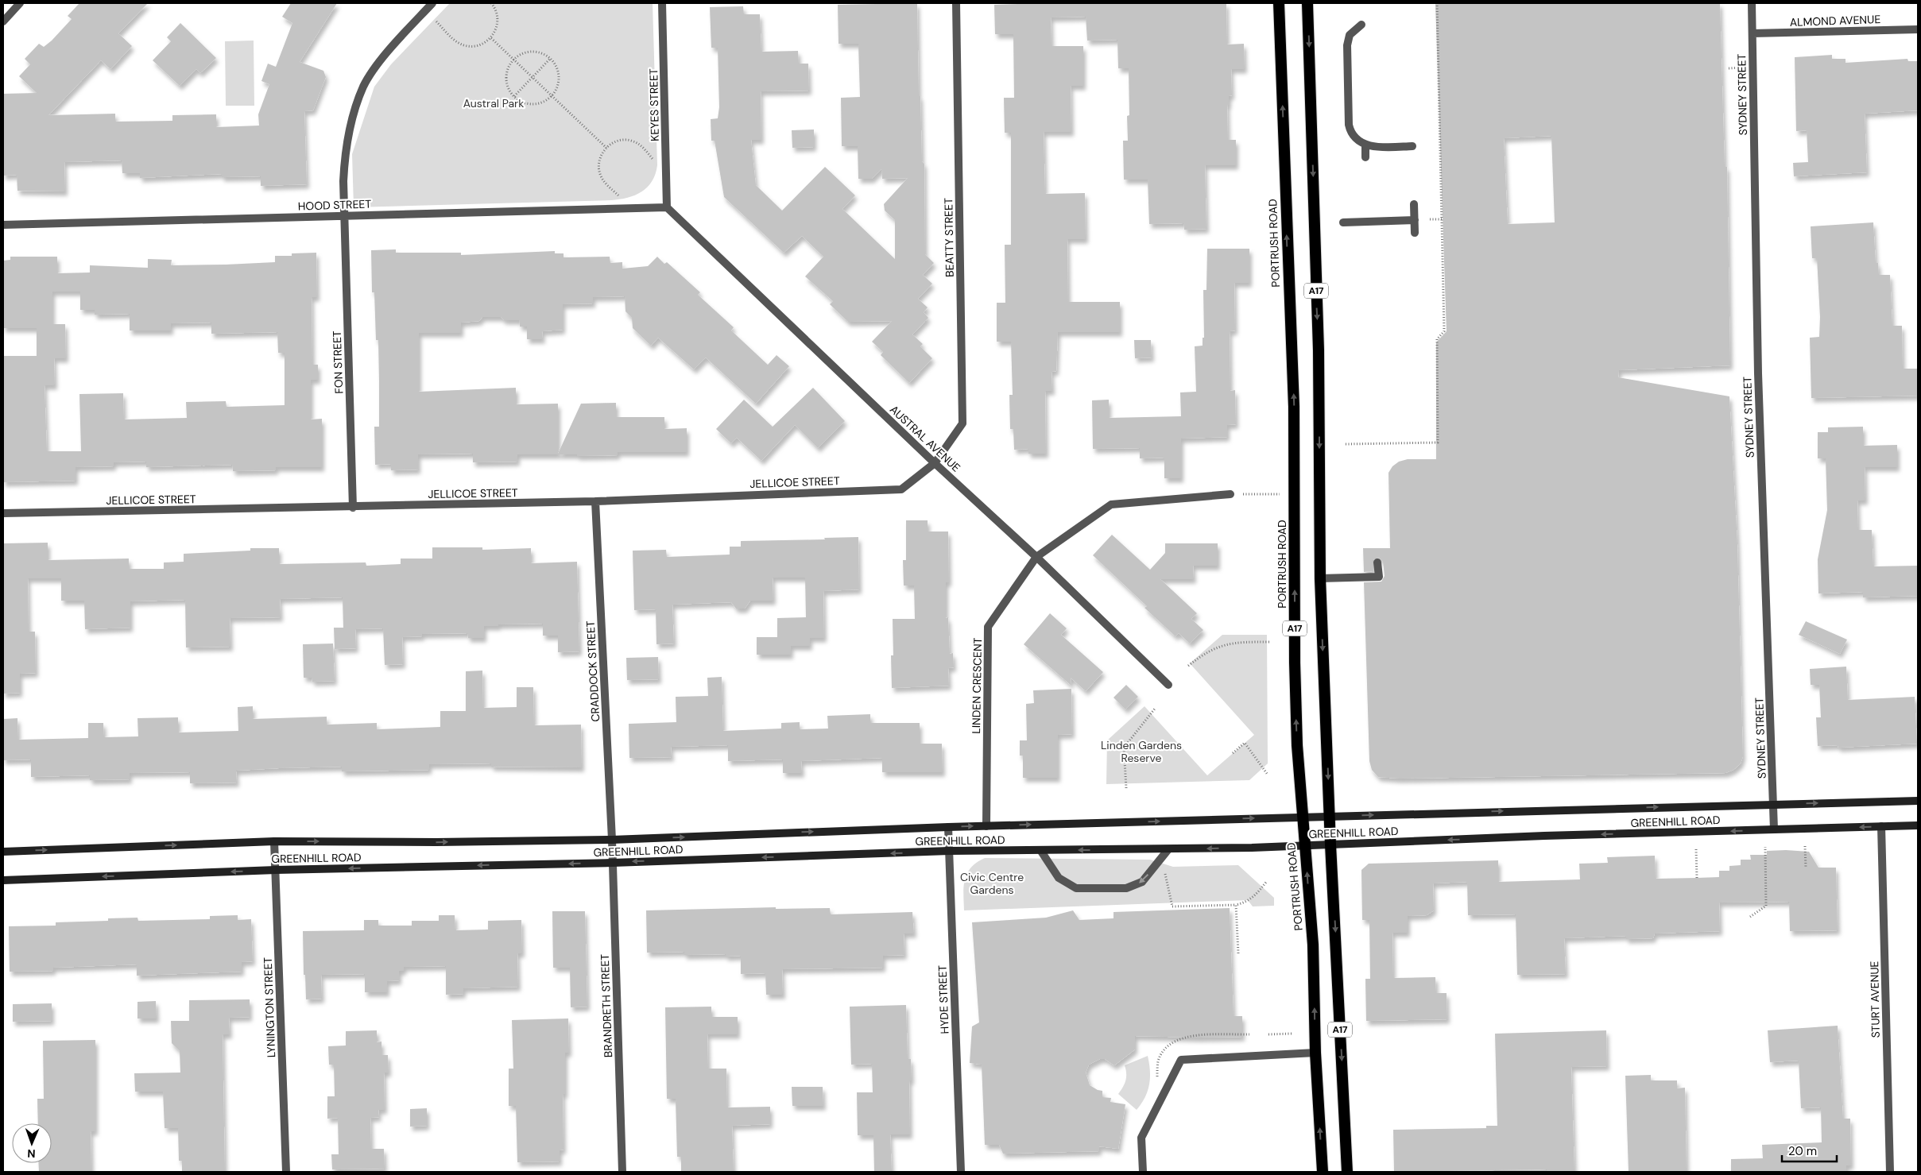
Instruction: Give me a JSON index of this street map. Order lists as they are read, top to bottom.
{
  "streets": {
    "highway": ["PORTRUSH ROAD", "A17"],
    "main road": ["GREENHILL ROAD"],
    "street": [
      "ALMOND AVENUE",
      "SYDNEY STREET",
      "KEYES STREET",
      "HOOD STREET",
      "BEATTY STREET",
      "FON STREET",
      "AUSTRAL AVENUE",
      "JELLICOE STREET",
      "CRADDOCK STREET",
      "LINDEN CRESCENT",
      "HYDE STREET",
      "STURT AVENUE",
      "BRANDRETH STREET",
      "LYNINGTON STREET"
    ]
  },
  "crossings": [
    ["ALMOND AVENUE", "SYDNEY STREET"],
    ["SYDNEY STREET", "GREENHILL ROAD"],
    ["KEYES STREET", "HOOD STREET"],
    ["KEYES STREET", "AUSTRAL AVENUE"],
    ["HOOD STREET", "FON STREET"],
    ["HOOD STREET", "AUSTRAL AVENUE"],
    ["BEATTY STREET", "AUSTRAL AVENUE"],
    ["BEATTY STREET", "JELLICOE STREET"],
    ["PORTRUSH ROAD", "GREENHILL ROAD"],
    ["A17", "GREENHILL ROAD"],
    ["FON STREET", "JELLICOE STREET"],
    ["AUSTRAL AVENUE", "JELLICOE STREET"],
    ["AUSTRAL AVENUE", "LINDEN CRESCENT"],
    ["JELLICOE STREET", "CRADDOCK STREET"],
    ["CRADDOCK STREET", "GREENHILL ROAD"],
    ["CRADDOCK STREET", "BRANDRETH STREET"],
    ["LINDEN CRESCENT", "GREENHILL ROAD"],
    ["GREENHILL ROAD", "HYDE STREET"],
    ["GREENHILL ROAD", "STURT AVENUE"],
    ["GREENHILL ROAD", "BRANDRETH STREET"],
    ["GREENHILL ROAD", "LYNINGTON STREET"]
  ],
  "parks": ["Austral Park", "Linden Gardens Reserve", "Civic Centre Gardens"],
  "scale_bar": "20 m",
  "north": "bottom"
}
